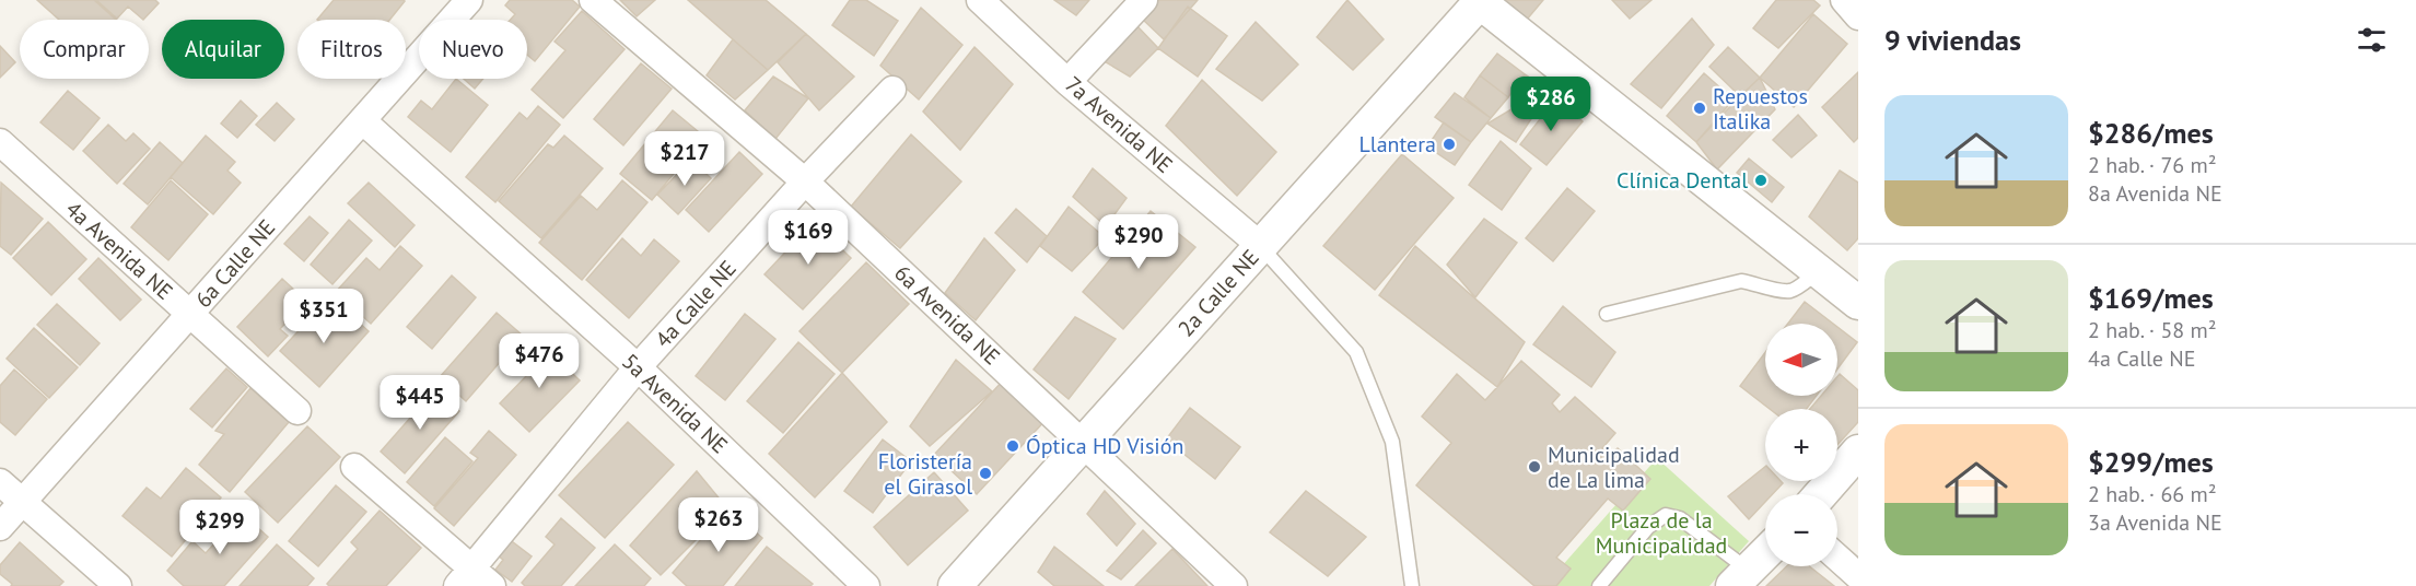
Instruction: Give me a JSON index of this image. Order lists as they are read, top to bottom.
{
  "streets": {
    "street": [
      "7a Avenida NE",
      "4a Avenida NE",
      "6a Calle NE",
      "2a Calle NE",
      "4a Calle NE",
      "6a Avenida NE",
      "5a Avenida NE"
    ]
  },
  "crossings": [
    ["7a Avenida NE", "2a Calle NE"],
    ["4a Avenida NE", "6a Calle NE"],
    ["6a Calle NE", "5a Avenida NE"],
    ["2a Calle NE", "6a Avenida NE"],
    ["4a Calle NE", "6a Avenida NE"],
    ["4a Calle NE", "5a Avenida NE"]
  ],
  "parks": ["Plaza de la Municipalidad"],
  "places": [
    "Repuestos Italika",
    "Llantera",
    "Clínica Dental",
    "Óptica HD Visión",
    "Municipalidad de La lima",
    "Floristería el Girasol"
  ],
  "north": "left",
  "page": {
    "heading": "9 viviendas",
    "chip": [
      "Comprar",
      "Alquilar",
      "Filtros",
      "Nuevo"
    ],
    "price": [
      "$286",
      "$217",
      "$169",
      "$290",
      "$351",
      "$476",
      "$445",
      "$263",
      "$299"
    ],
    "list": [
      {
        "name": "$286/mes",
        "note": "2 hab. · 76 m² · 8a Avenida NE"
      },
      {
        "name": "$169/mes",
        "note": "2 hab. · 58 m² · 4a Calle NE"
      },
      {
        "name": "$299/mes",
        "note": "2 hab. · 66 m² · 3a Avenida NE"
      }
    ],
    "map_buttons": ["+", "−"]
  }
}
